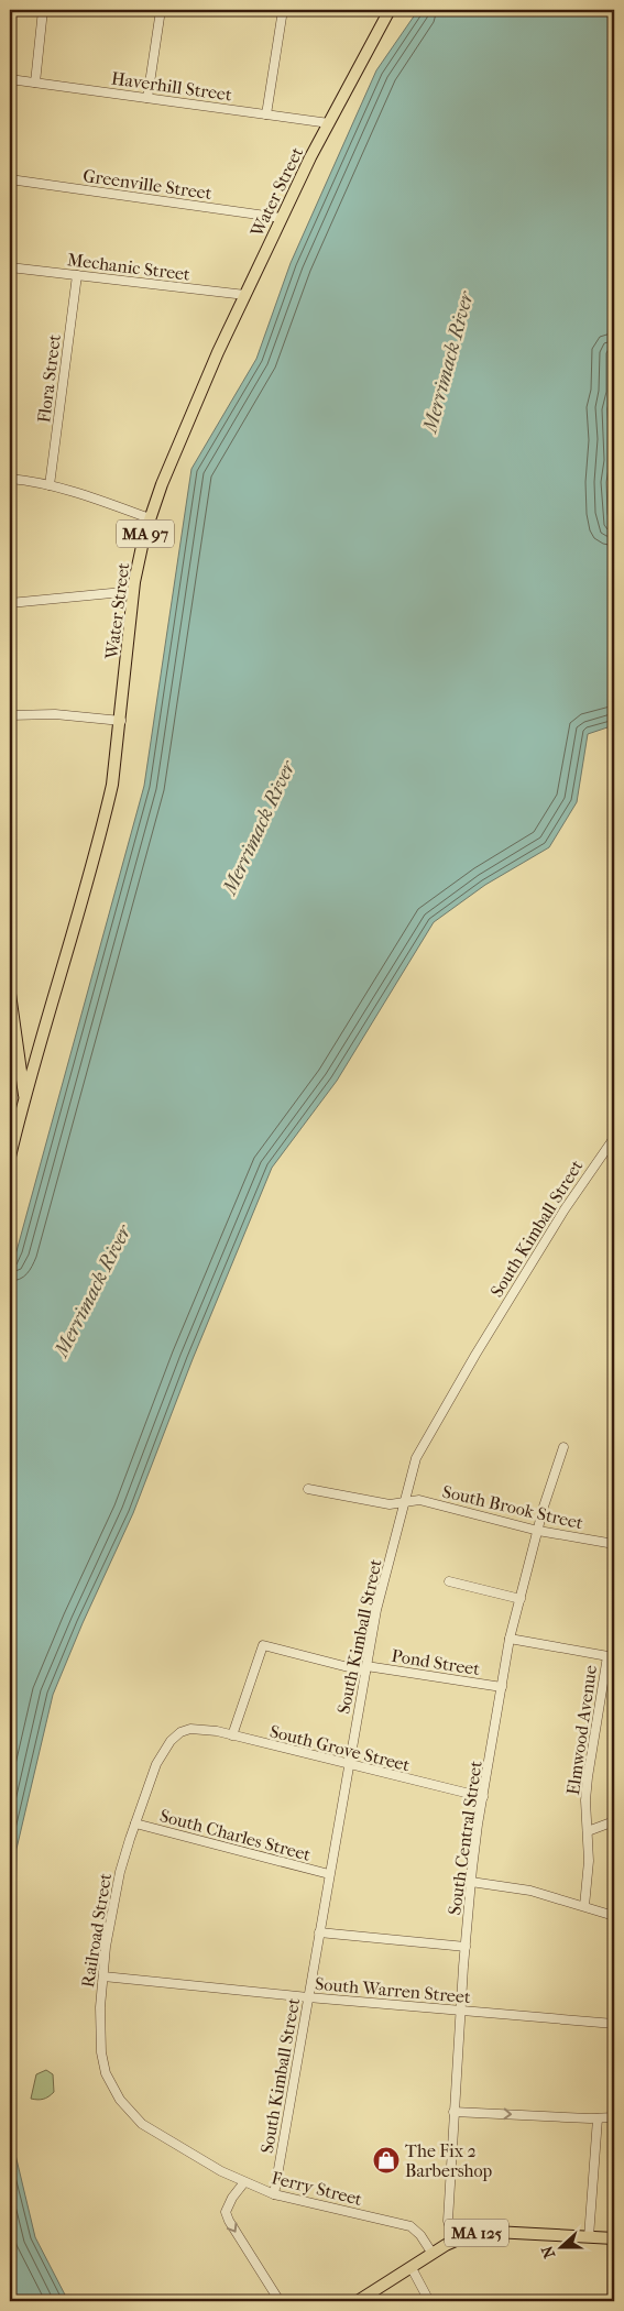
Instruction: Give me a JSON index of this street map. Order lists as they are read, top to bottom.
{
  "streets": {
    "main road": ["Water Street", "MA 97", "MA 125"],
    "street": [
      "Haverhill Street",
      "Greenville Street",
      "Mechanic Street",
      "Flora Street",
      "South Kimball Street",
      "South Brook Street",
      "Pond Street",
      "Elmwood Avenue",
      "South Grove Street",
      "South Charles Street",
      "South Central Street",
      "Railroad Street",
      "South Warren Street",
      "Ferry Street"
    ]
  },
  "crossings": [
    ["Haverhill Street", "Water Street"],
    ["Greenville Street", "Water Street"],
    ["Water Street", "Mechanic Street"],
    ["Mechanic Street", "Flora Street"],
    ["South Kimball Street", "South Brook Street"],
    ["South Kimball Street", "Pond Street"],
    ["South Kimball Street", "South Grove Street"],
    ["South Kimball Street", "South Charles Street"],
    ["South Kimball Street", "South Warren Street"],
    ["South Kimball Street", "Ferry Street"],
    ["South Brook Street", "South Central Street"],
    ["Pond Street", "South Grove Street"],
    ["Pond Street", "South Central Street"],
    ["South Grove Street", "South Central Street"],
    ["South Grove Street", "Railroad Street"],
    ["South Charles Street", "Railroad Street"],
    ["South Central Street", "South Warren Street"],
    ["South Central Street", "MA 125"],
    ["Railroad Street", "South Warren Street"],
    ["Railroad Street", "Ferry Street"],
    ["Ferry Street", "MA 125"]
  ],
  "water": ["Merrimack River"],
  "places": {
    "shop": ["The Fix 2 Barbershop"]
  },
  "north": "left"
}
